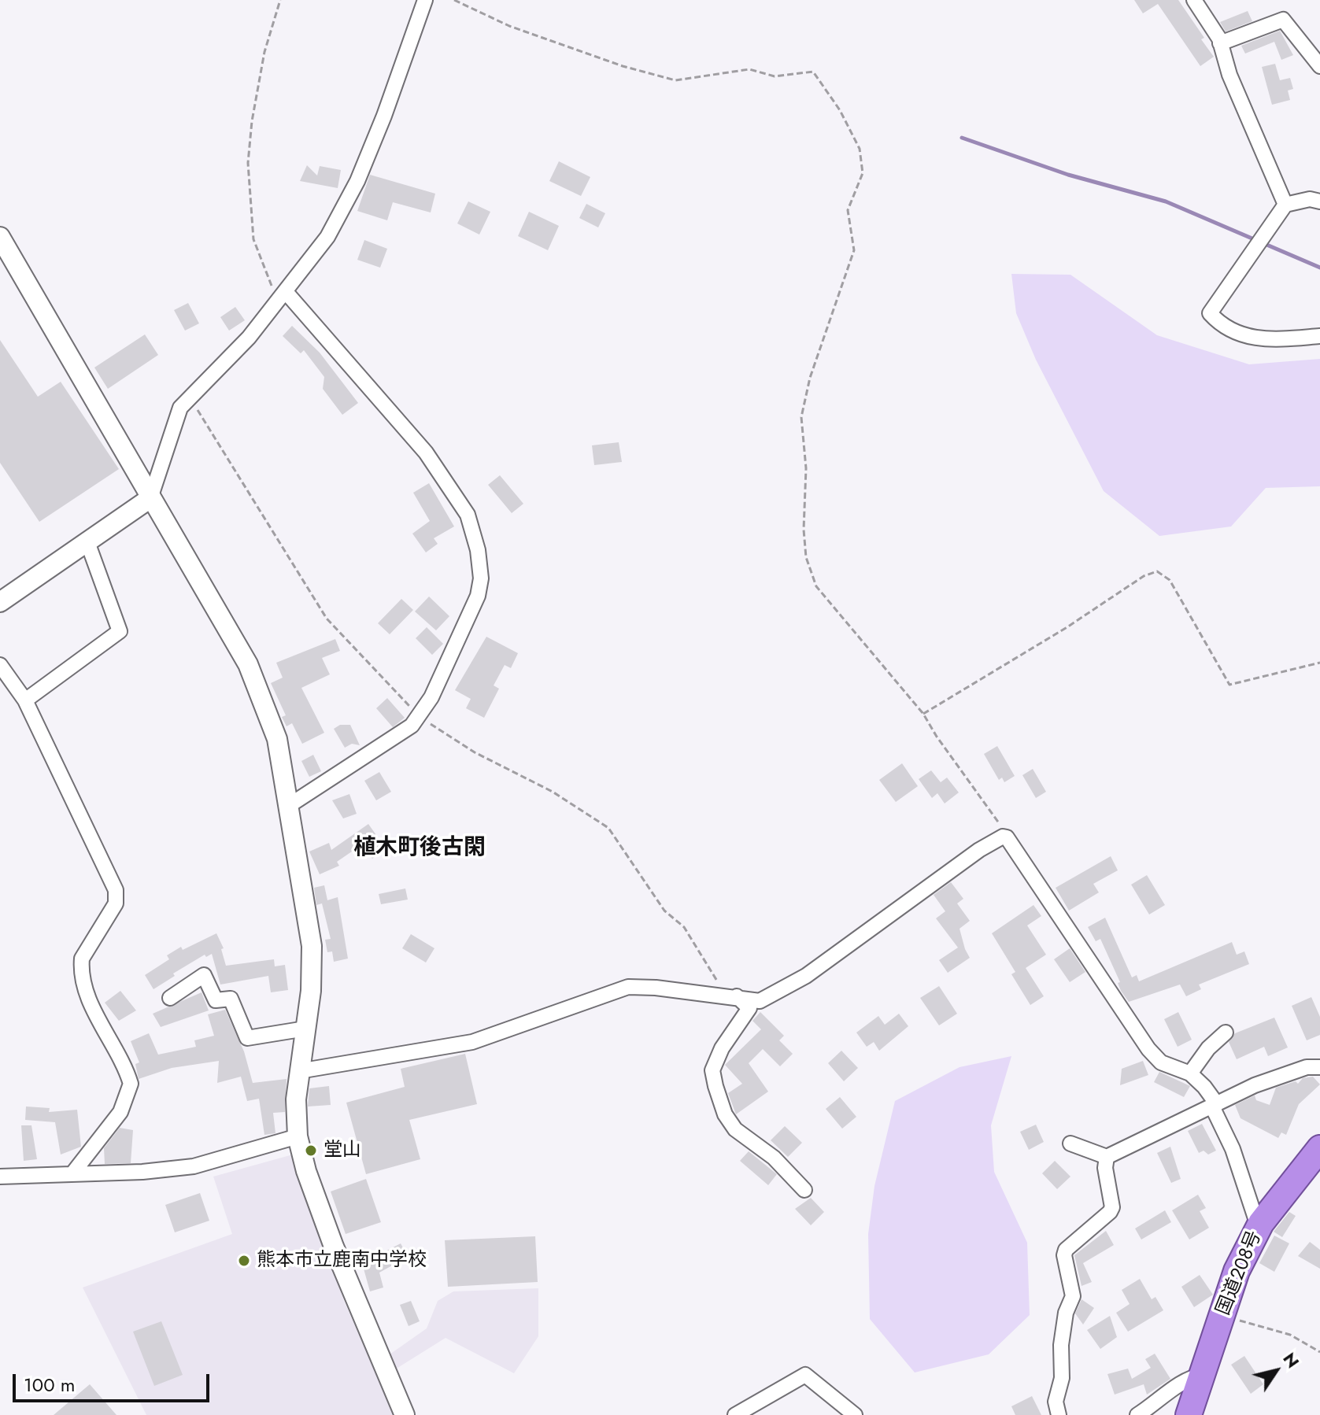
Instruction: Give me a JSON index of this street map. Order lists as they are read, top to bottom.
{
  "streets": {
    "highway": ["国道208号"]
  },
  "districts": ["植木町後古閑"],
  "places": ["堂山", "熊本市立鹿南中学校"],
  "scale_bar": "100 m",
  "north": "top right"
}
